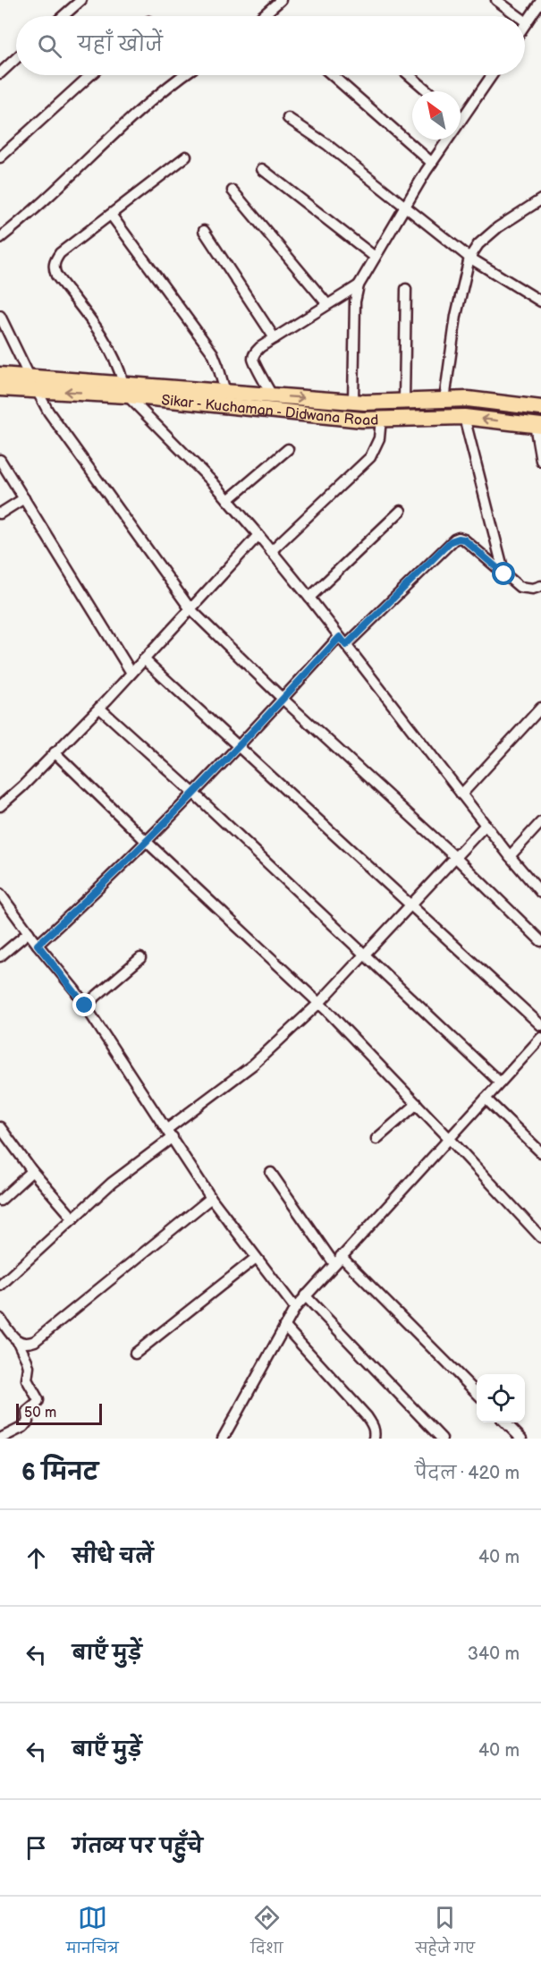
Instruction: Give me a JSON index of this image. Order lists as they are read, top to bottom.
{
  "streets": {
    "main road": ["Sikar - Kuchaman - Didwana Road"]
  },
  "scale_bar": "50 m",
  "north": "top left",
  "page": {
    "search": "यहाँ खोजें",
    "scale": "50 m",
    "heading": ["6 मिनट", "पैदल · 420 m"],
    "list": [
      ["सीधे चलें", "40 m"],
      ["बाएँ मुड़ें", "340 m"],
      ["बाएँ मुड़ें", "40 m"],
      "गंतव्य पर पहुँचे"
    ],
    "nav": ["मानचित्र", "दिशा", "सहेजे गए"]
  }
}
